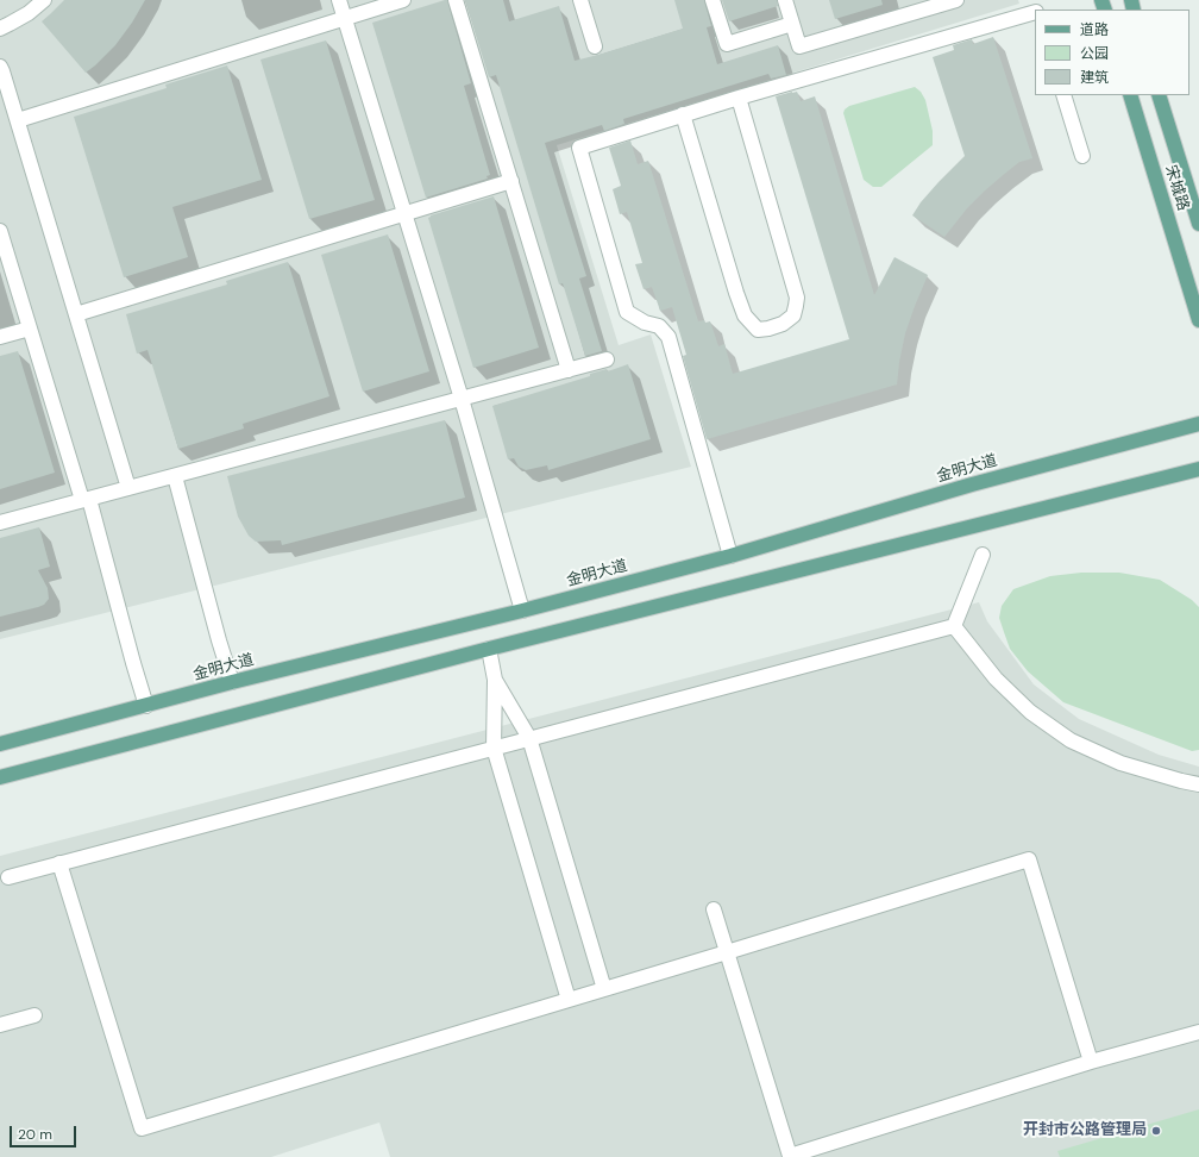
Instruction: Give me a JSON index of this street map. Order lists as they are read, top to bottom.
{
  "streets": {
    "main road": ["宋城路", "金明大道"]
  },
  "places": ["开封市公路管理局"],
  "legend": ["道路", "公园", "建筑"],
  "scale_bar": "20 m"
}
